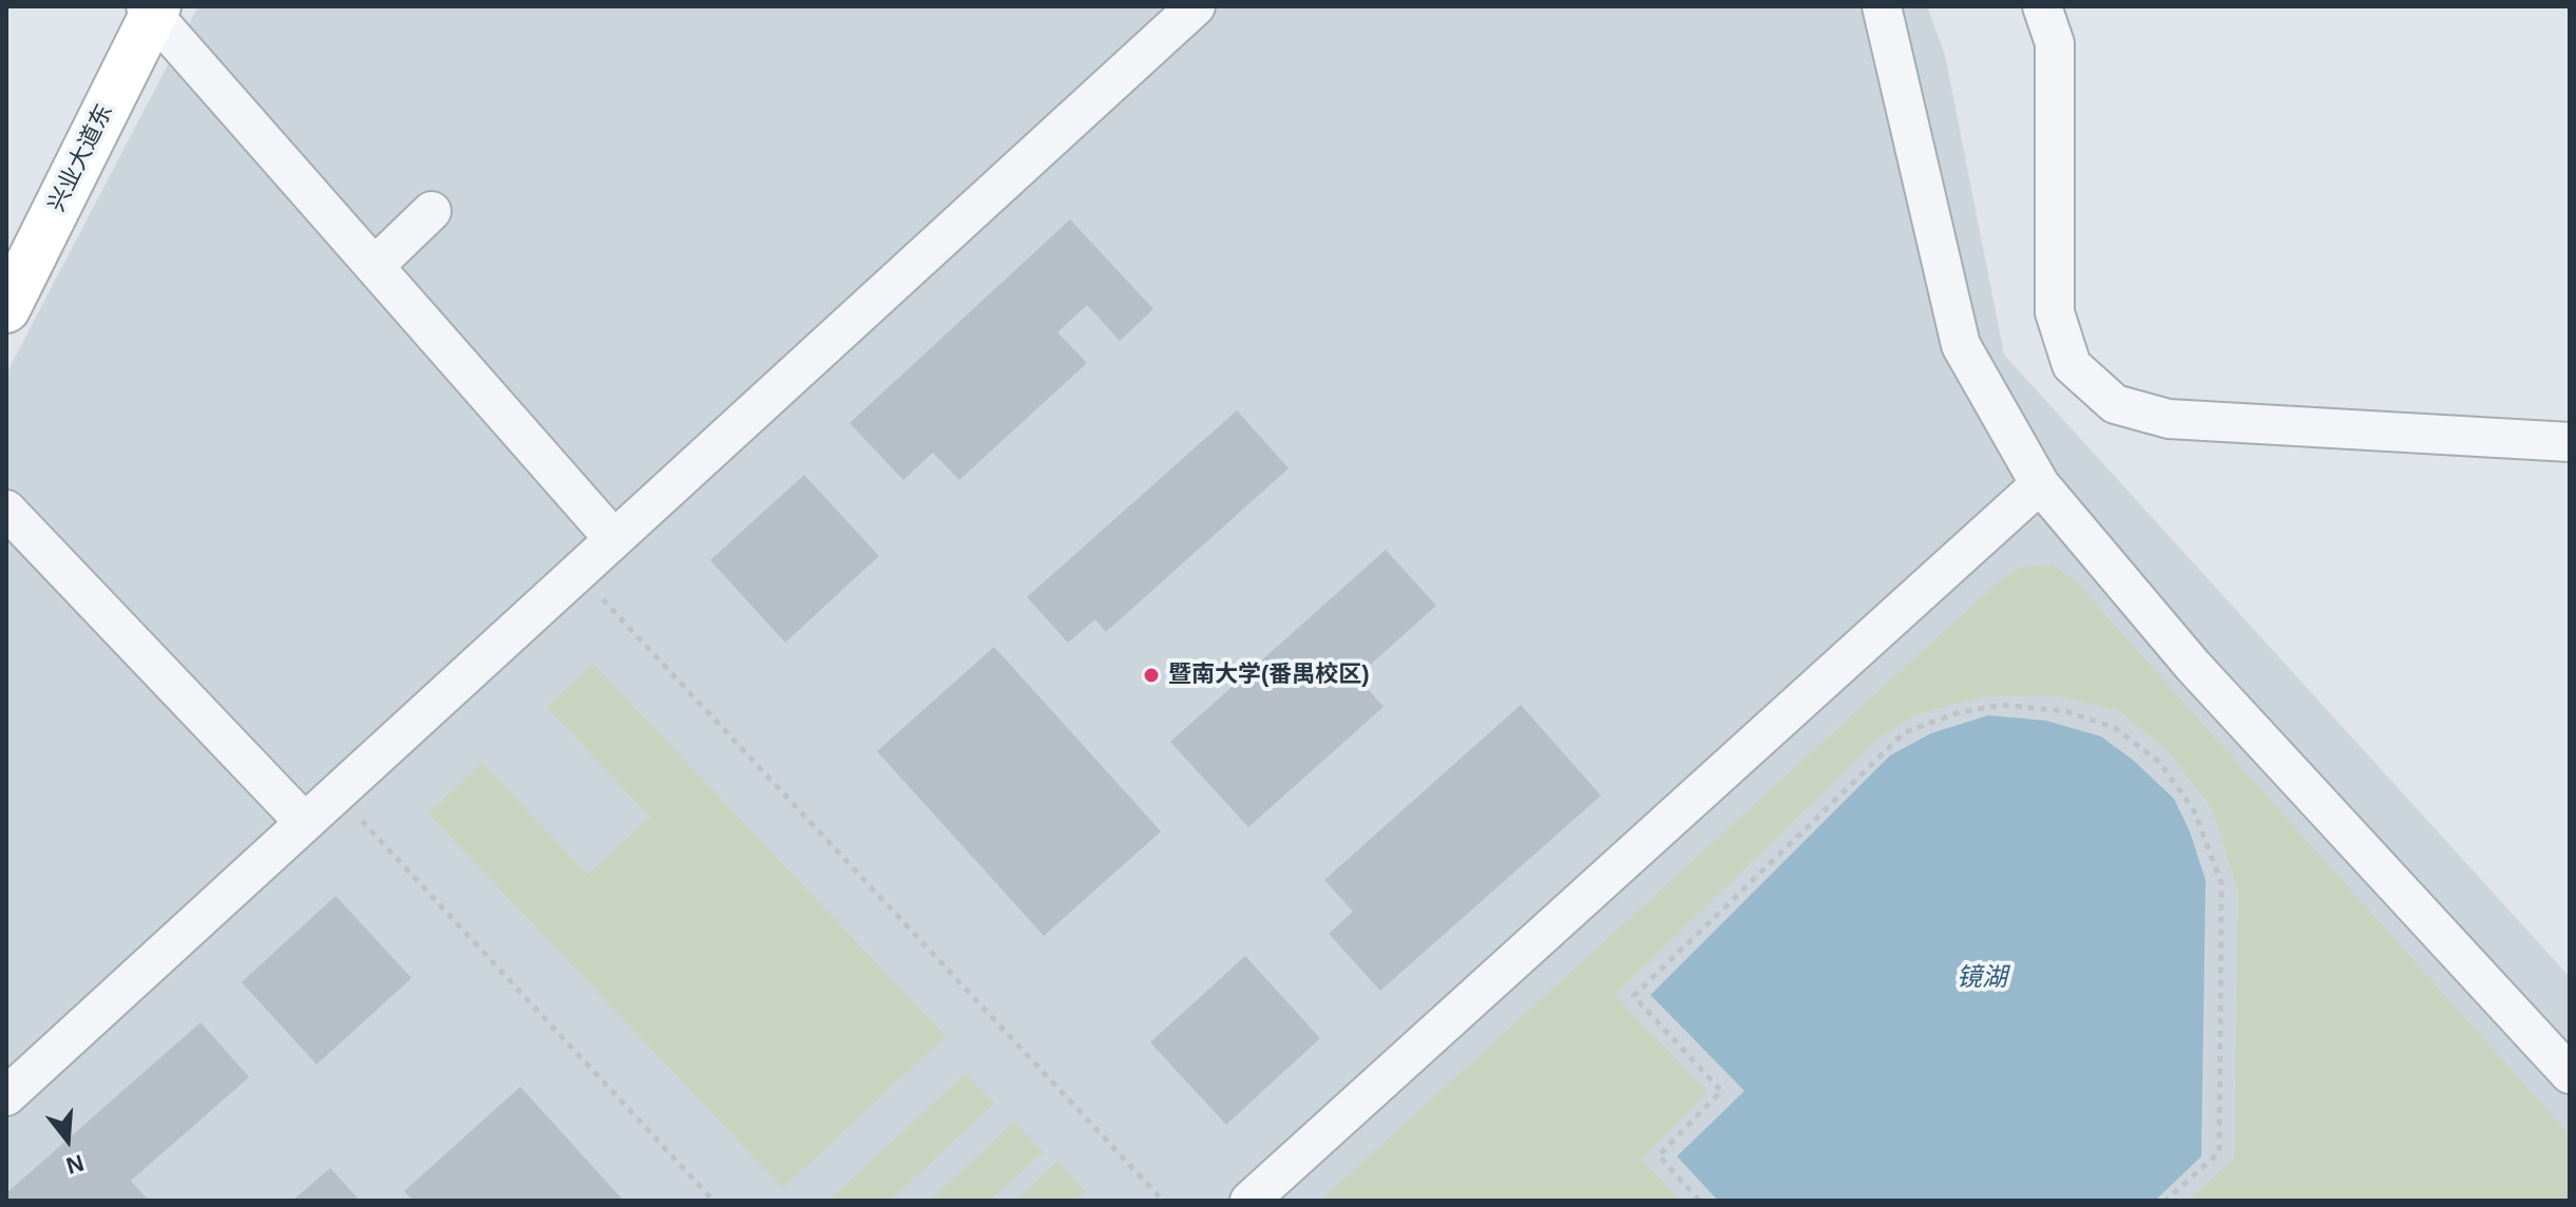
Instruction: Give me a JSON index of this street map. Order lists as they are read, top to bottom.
{
  "streets": {
    "main road": ["兴业大道东"]
  },
  "water": ["镜湖"],
  "places": ["暨南大学(番禺校区)"],
  "north": "bottom"
}
